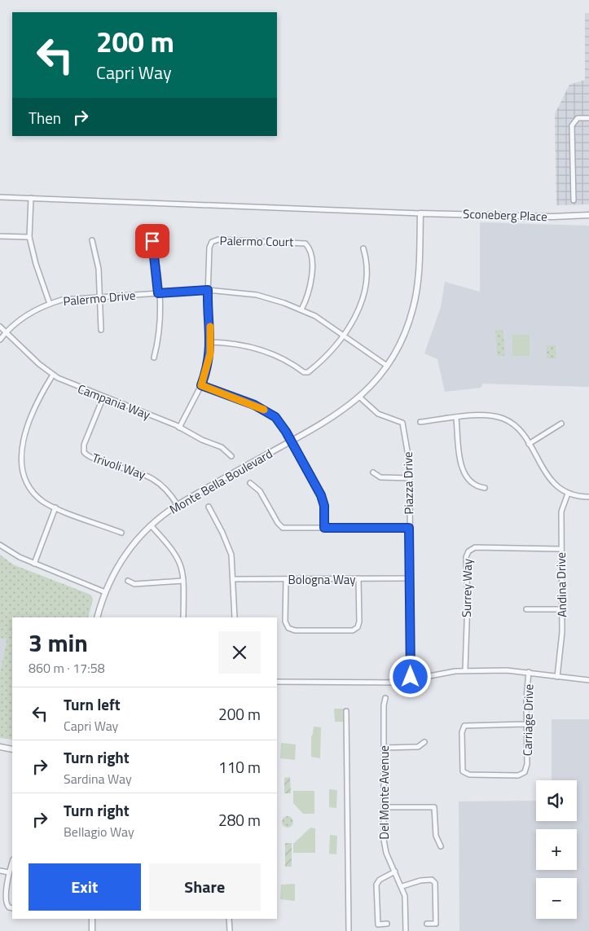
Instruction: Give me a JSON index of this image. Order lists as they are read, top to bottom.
{
  "streets": {
    "street": [
      "Sconeberg Place",
      "Palermo Court",
      "Palermo Drive",
      "Campania Way",
      "Trivoli Way",
      "Monte Bella Boulevard",
      "Piazza Drive",
      "Bologna Way",
      "Andina Drive",
      "Surrey Way",
      "Carriage Drive",
      "Del Monte Avenue"
    ]
  },
  "crossings": [
    ["Sconeberg Place", "Monte Bella Boulevard"],
    ["Palermo Court", "Palermo Drive"],
    ["Palermo Drive", "Campania Way"],
    ["Palermo Drive", "Monte Bella Boulevard"],
    ["Campania Way", "Trivoli Way"],
    ["Trivoli Way", "Monte Bella Boulevard"],
    ["Monte Bella Boulevard", "Piazza Drive"],
    ["Piazza Drive", "Bologna Way"],
    ["Andina Drive", "Surrey Way"]
  ],
  "page": {
    "turn": ["200 m", "Capri Way"],
    "then": "Then",
    "heading": ["3 min", "860 m · 17:58"],
    "list": [
      {
        "name": "Turn left",
        "note": "Capri Way",
        "value": "200 m"
      },
      {
        "name": "Turn right",
        "note": "Sardina Way",
        "value": "110 m"
      },
      {
        "name": "Turn right",
        "note": "Bellagio Way",
        "value": "280 m"
      }
    ],
    "map_buttons": ["+", "−"],
    "buttons": ["Exit", "Share"]
  }
}
